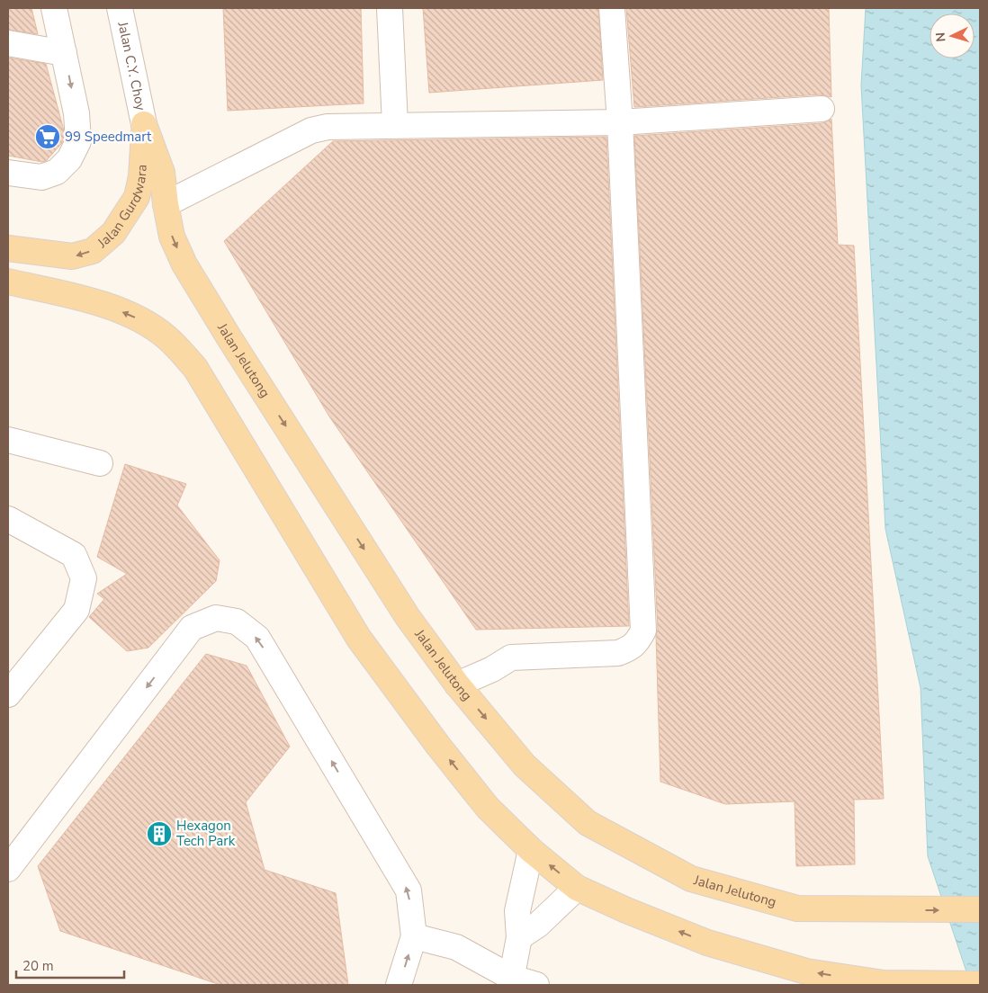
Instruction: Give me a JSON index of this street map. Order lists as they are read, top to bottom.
{
  "streets": {
    "main road": ["Jalan Gurdwara", "Jalan Jelutong"],
    "street": ["Jalan C.Y. Choy"]
  },
  "crossings": [
    ["Jalan C.Y. Choy", "Jalan Gurdwara"],
    ["Jalan C.Y. Choy", "Jalan Jelutong"],
    ["Jalan Gurdwara", "Jalan Jelutong"]
  ],
  "one_way": ["Jalan Gurdwara"],
  "places": {
    "supermarket": ["99 Speedmart"],
    "building": ["Hexagon Tech Park"]
  },
  "scale_bar": "20 m",
  "north": "left"
}
